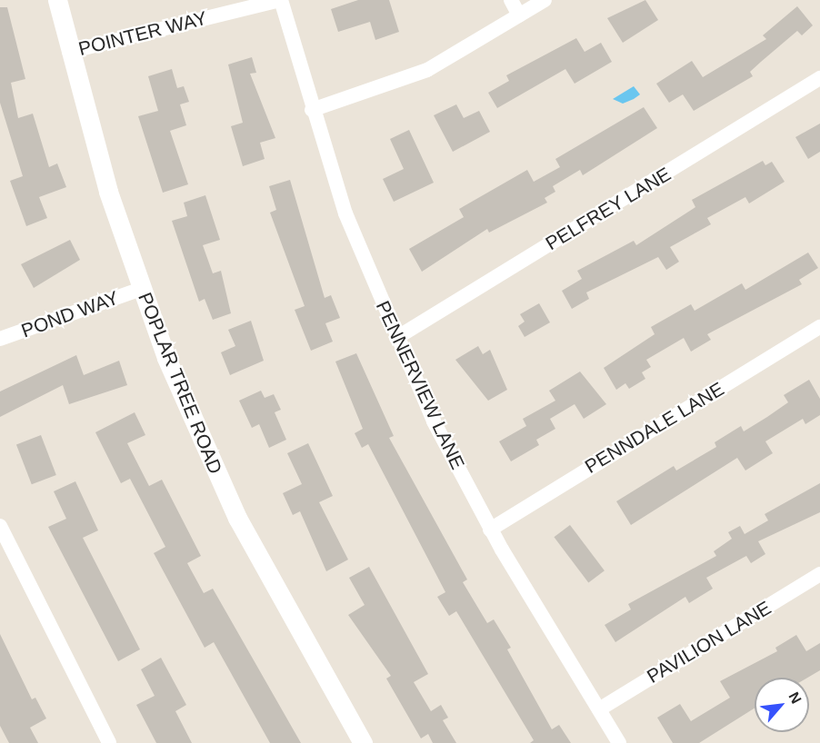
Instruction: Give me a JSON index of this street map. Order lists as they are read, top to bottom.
{
  "streets": {
    "street": [
      "POINTER WAY",
      "PELFREY LANE",
      "POND WAY",
      "POPLAR TREE ROAD",
      "PENNERVIEW LANE",
      "PENNDALE LANE",
      "PAVILION LANE"
    ]
  },
  "crossings": [
    ["POINTER WAY", "POPLAR TREE ROAD"],
    ["POINTER WAY", "PENNERVIEW LANE"],
    ["PELFREY LANE", "PENNERVIEW LANE"],
    ["POND WAY", "POPLAR TREE ROAD"],
    ["PENNERVIEW LANE", "PENNDALE LANE"],
    ["PENNERVIEW LANE", "PAVILION LANE"]
  ],
  "north": "top right"
}
